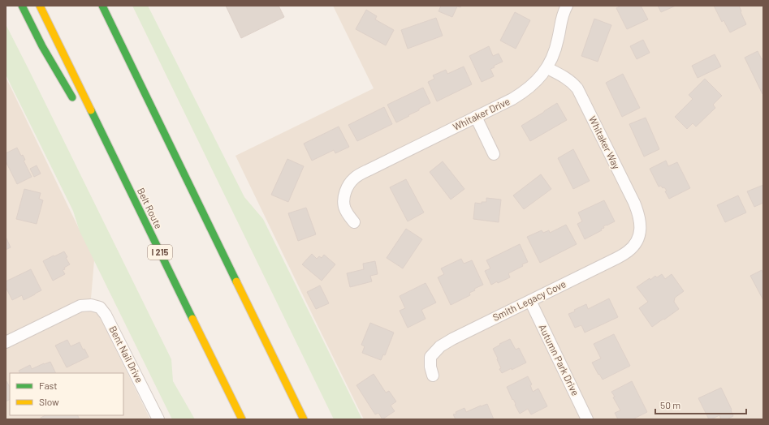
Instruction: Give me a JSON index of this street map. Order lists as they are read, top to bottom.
{
  "streets": {
    "highway": ["Belt Route", "I 215"],
    "street": [
      "Whitaker Drive",
      "Whitaker Way",
      "Smith Legacy Cove",
      "Bent Nail Drive",
      "Autumn Park Drive"
    ]
  },
  "crossings": [
    ["Whitaker Drive", "Whitaker Way"],
    ["Whitaker Way", "Smith Legacy Cove"],
    ["Smith Legacy Cove", "Autumn Park Drive"]
  ],
  "legend": ["Fast", "Slow"],
  "scale_bar": "50 m"
}
